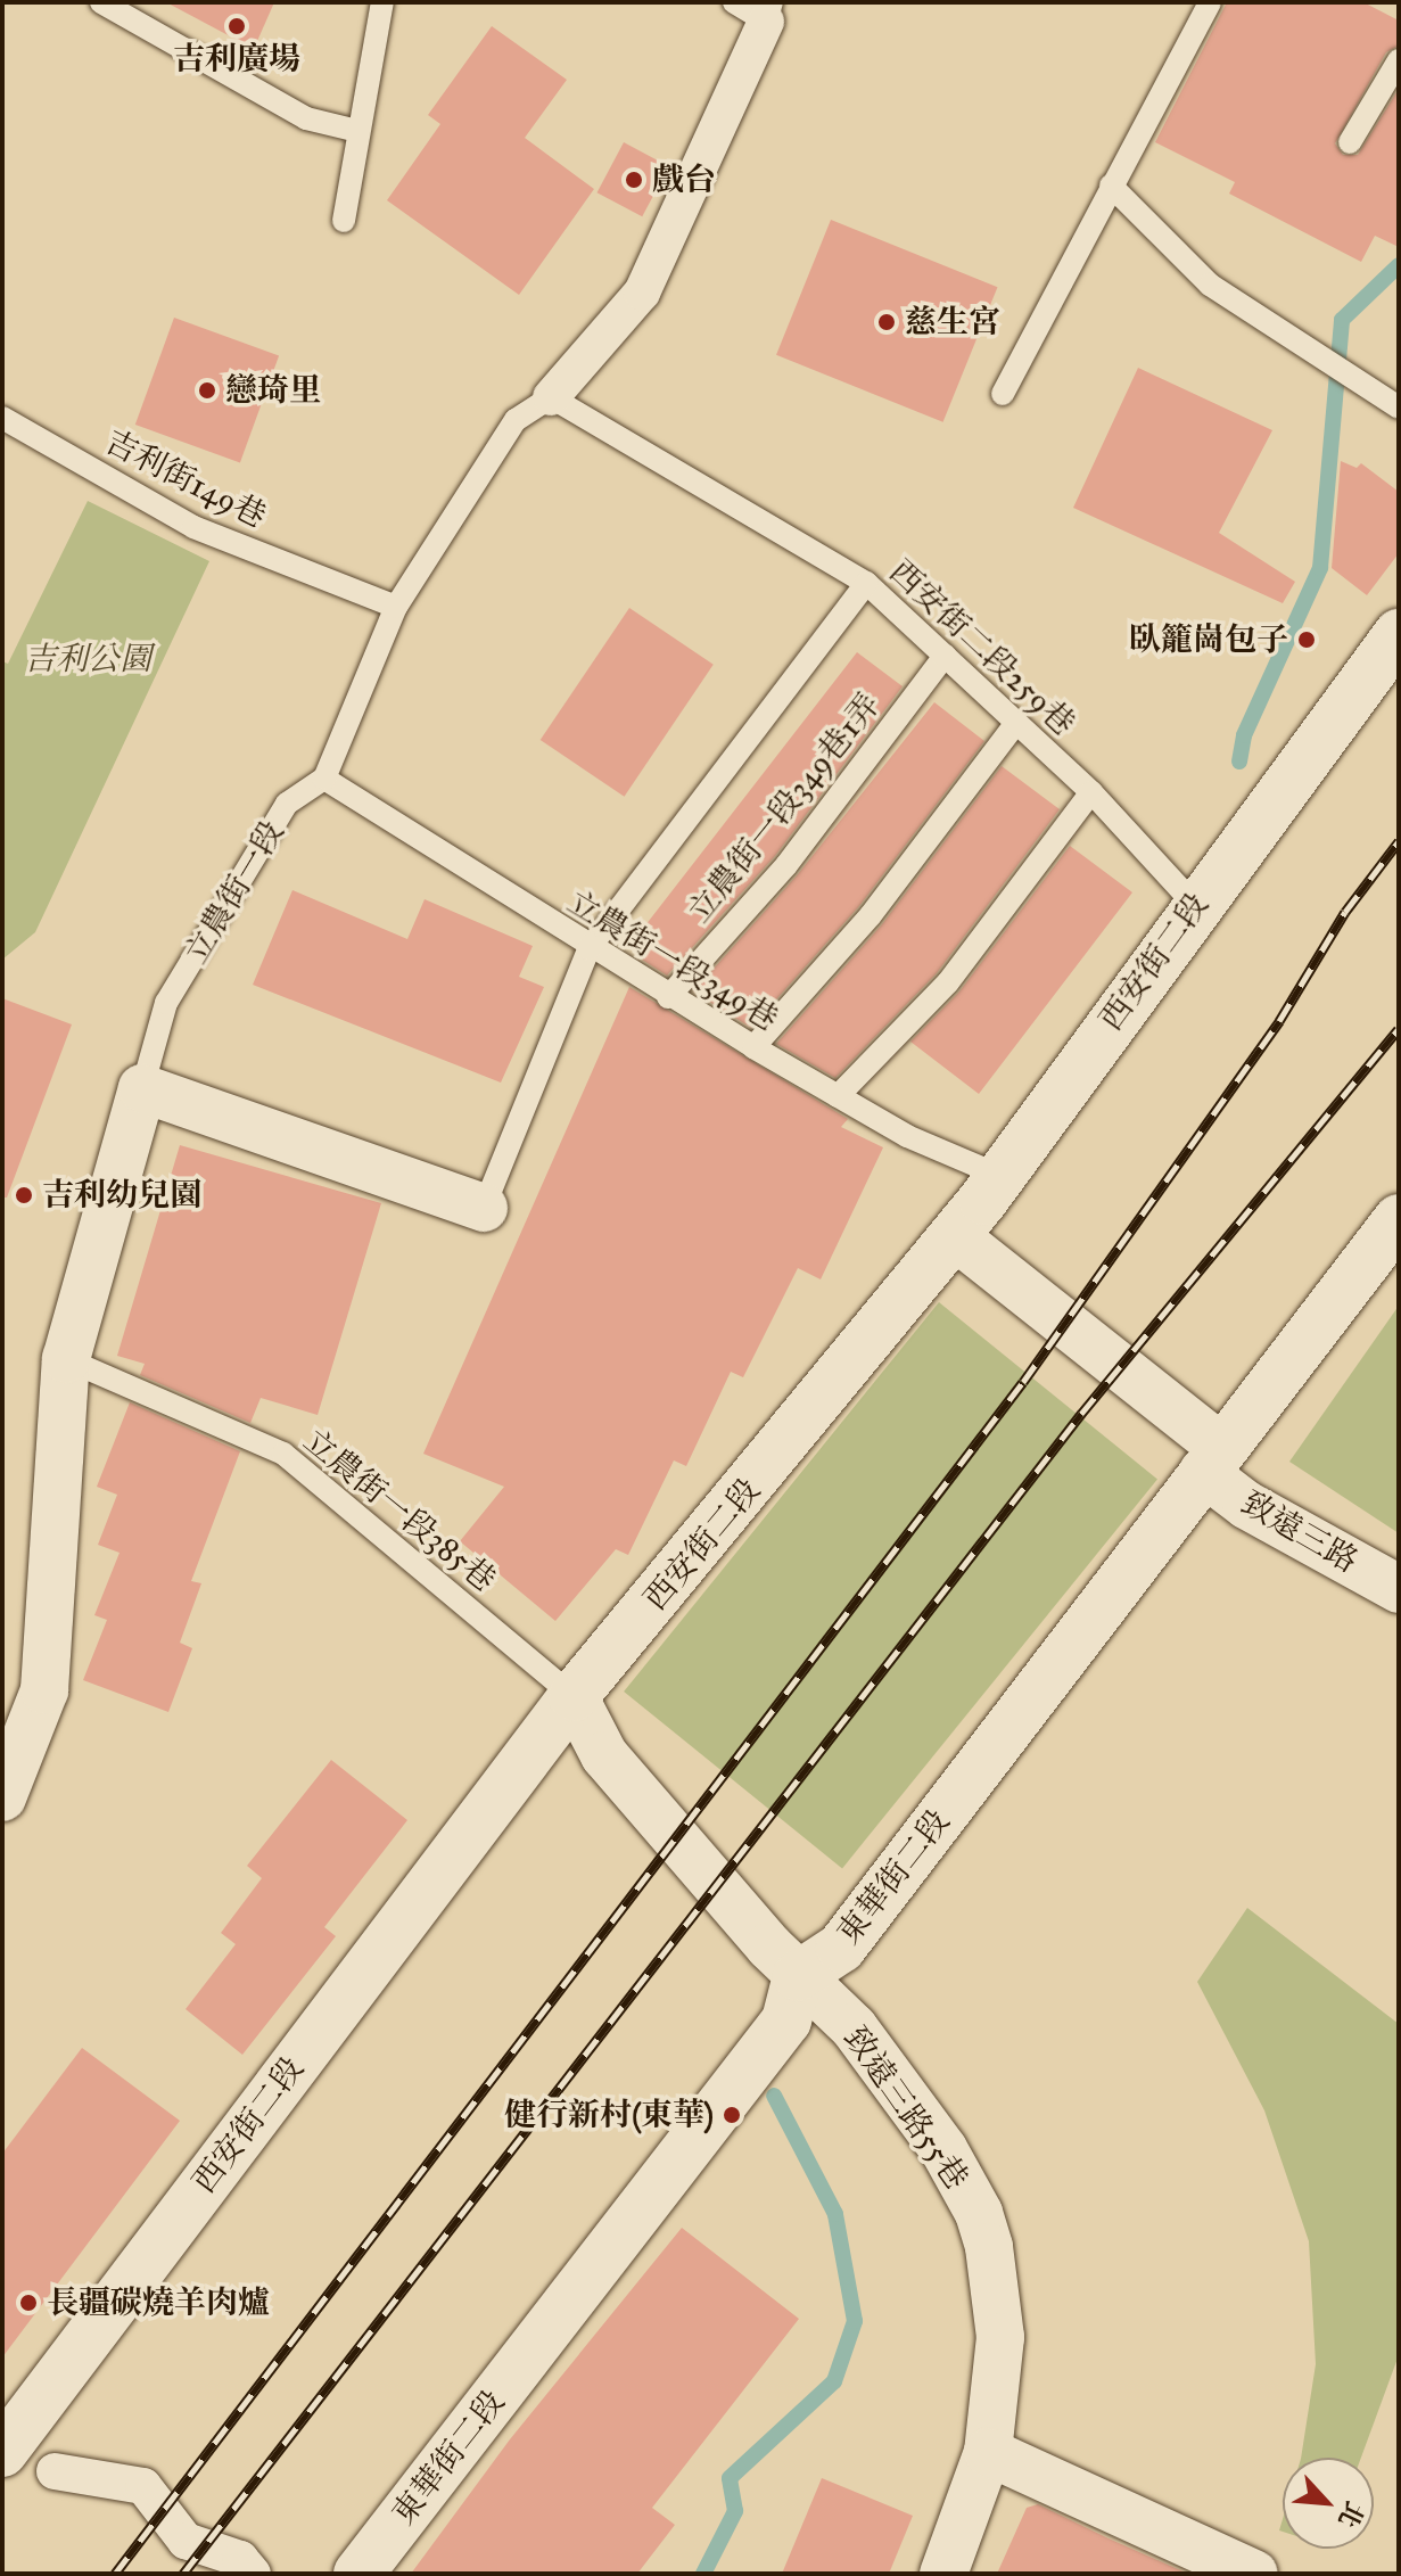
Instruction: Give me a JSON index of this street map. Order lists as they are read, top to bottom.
{
  "streets": {
    "street": [
      "立農街一段",
      "西安街二段",
      "致遠三路",
      "東華街二段",
      "致遠三路55巷"
    ],
    "lane": [
      "吉利街149巷",
      "西安街二段259巷",
      "立農街一段349巷1弄",
      "立農街一段349巷",
      "立農街一段385巷"
    ]
  },
  "crossings": [
    ["西安街二段259巷", "立農街一段349巷1弄"],
    ["西安街二段259巷", "西安街二段"],
    ["立農街一段349巷1弄", "立農街一段349巷"],
    ["立農街一段", "立農街一段349巷"],
    ["立農街一段", "立農街一段385巷"],
    ["立農街一段349巷", "西安街二段"],
    ["西安街二段", "立農街一段385巷"],
    ["西安街二段", "致遠三路"],
    ["西安街二段", "致遠三路55巷"],
    ["立農街一段385巷", "致遠三路55巷"],
    ["致遠三路", "東華街二段"],
    ["東華街二段", "致遠三路55巷"]
  ],
  "parks": ["吉利公園"],
  "places": [
    "吉利廣場",
    "戲台",
    "慈生宮",
    "戀琦里",
    "臥籠崗包子",
    "吉利幼兒園",
    "健行新村(東華)",
    "長疆碳燒羊肉爐"
  ],
  "north": "bottom right"
}
